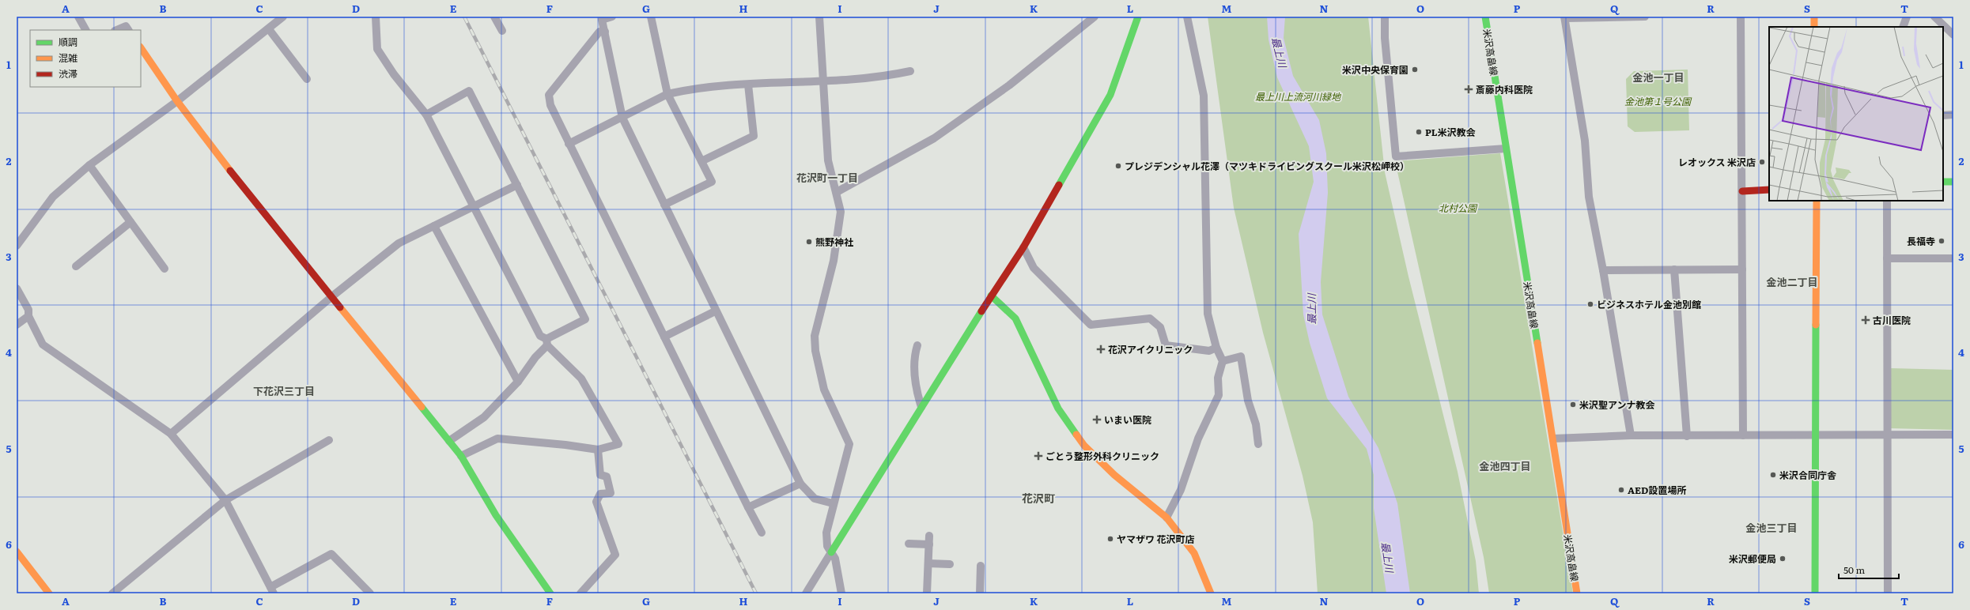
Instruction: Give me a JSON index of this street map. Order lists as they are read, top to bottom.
{
  "streets": {
    "main road": ["米沢高畠線"]
  },
  "districts": [
    "金池一丁目",
    "花沢町一丁目",
    "金池二丁目",
    "下花沢三丁目",
    "金池四丁目",
    "花沢町",
    "金池三丁目"
  ],
  "water": ["最上川"],
  "parks": ["最上川上流河川緑地", "金池第１号公園", "北村公園"],
  "places": {
    "other": [
      "米沢中央保育園",
      "PL米沢教会",
      "レオックス 米沢店",
      "プレジデンシャル花澤（マツキドライビングスクール米沢松岬校）",
      "長福寺",
      "熊野神社",
      "ビジネスホテル金池別館",
      "米沢聖アンナ教会",
      "米沢合同庁舎",
      "AED設置場所",
      "ヤマザワ 花沢町店",
      "米沢郵便局"
    ],
    "health": [
      "斎藤内科医院",
      "古川医院",
      "花沢アイクリニック",
      "いまい医院",
      "ごとう整形外科クリニック"
    ]
  },
  "legend": ["順調", "混雑", "渋滞"],
  "scale_bar": "50 m",
  "grid": {
    "columns": [
      "A",
      "B",
      "C",
      "D",
      "E",
      "F",
      "G",
      "H",
      "I",
      "J",
      "K",
      "L",
      "M",
      "N",
      "O",
      "P",
      "Q",
      "R",
      "S",
      "T"
    ],
    "rows": [
      "1",
      "2",
      "3",
      "4",
      "5",
      "6"
    ]
  }
}
